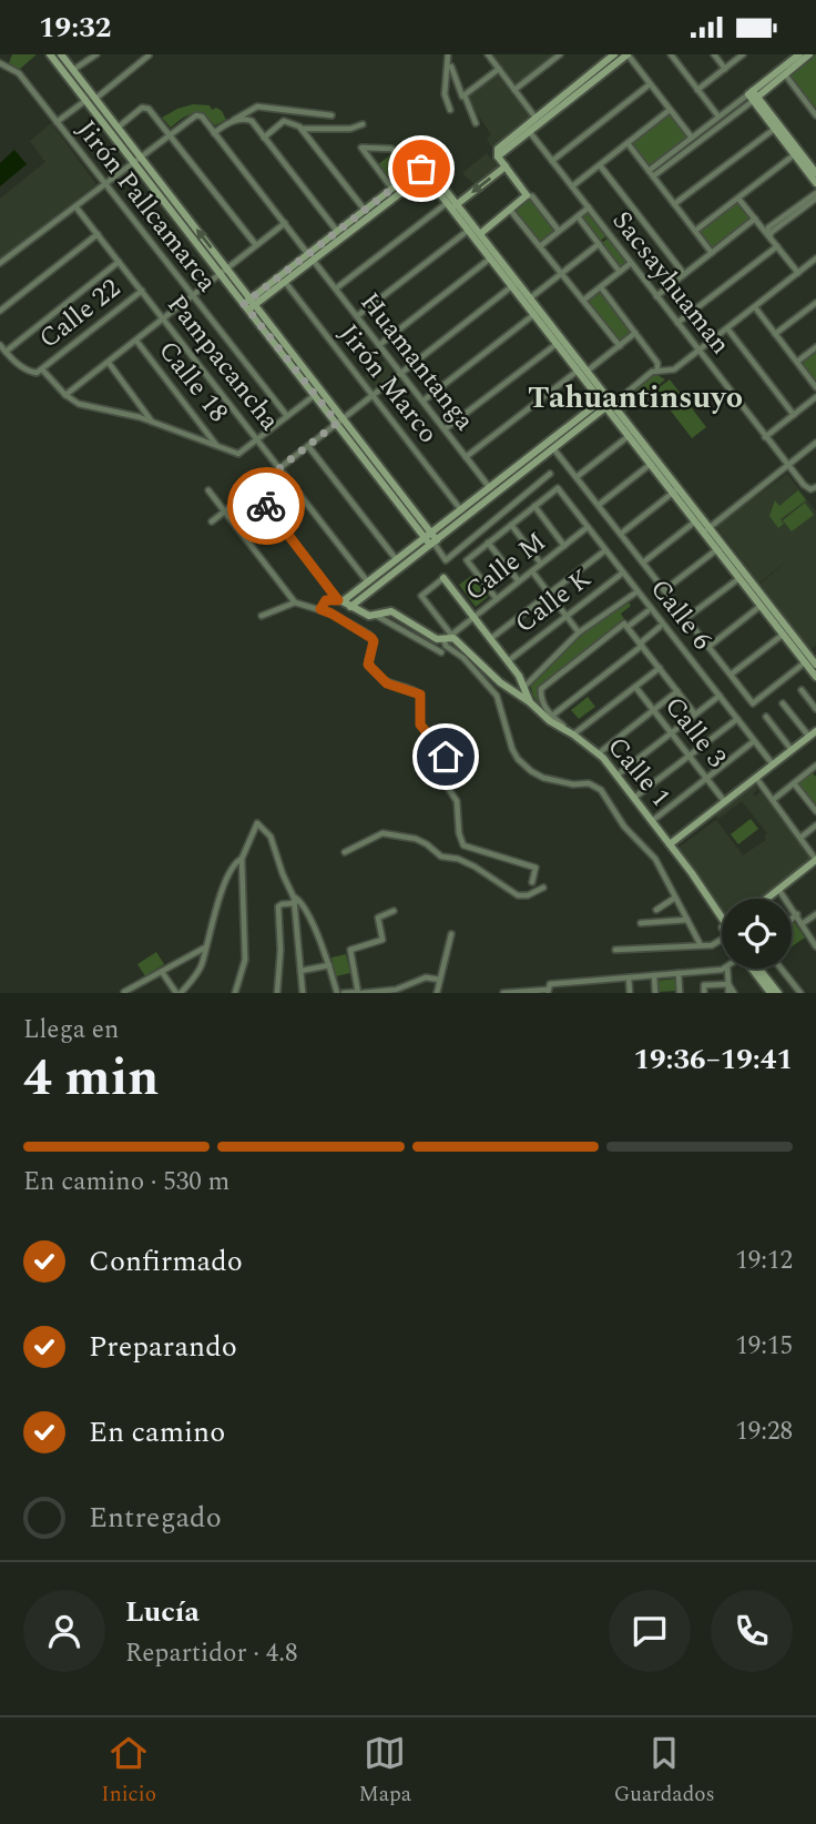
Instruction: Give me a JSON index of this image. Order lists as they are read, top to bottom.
{
  "streets": {
    "street": [
      "Jirón Pallcamarca",
      "Sacsayhuaman",
      "Calle 22",
      "Huamantanga",
      "Pampacancha",
      "Calle 18",
      "Jirón Marco",
      "Calle M",
      "Calle K",
      "Calle 6",
      "Calle 3",
      "Calle 1"
    ]
  },
  "crossings": [
    ["Calle 22", "Pampacancha"],
    ["Calle M", "Calle 6"],
    ["Calle M", "Calle 1"],
    ["Calle K", "Calle 6"]
  ],
  "districts": ["Tahuantinsuyo"],
  "page": {
    "status": "19:32",
    "heading": ["4 min", "Llega en", "19:36–19:41"],
    "panel": ["Lucía", "Repartidor · 4.8"],
    "bar": "En camino · 530 m",
    "list": [
      ["Confirmado", "19:12"],
      ["Preparando", "19:15"],
      ["En camino", "19:28"],
      "Entregado"
    ],
    "tabs": ["Inicio", "Mapa", "Guardados"]
  }
}
